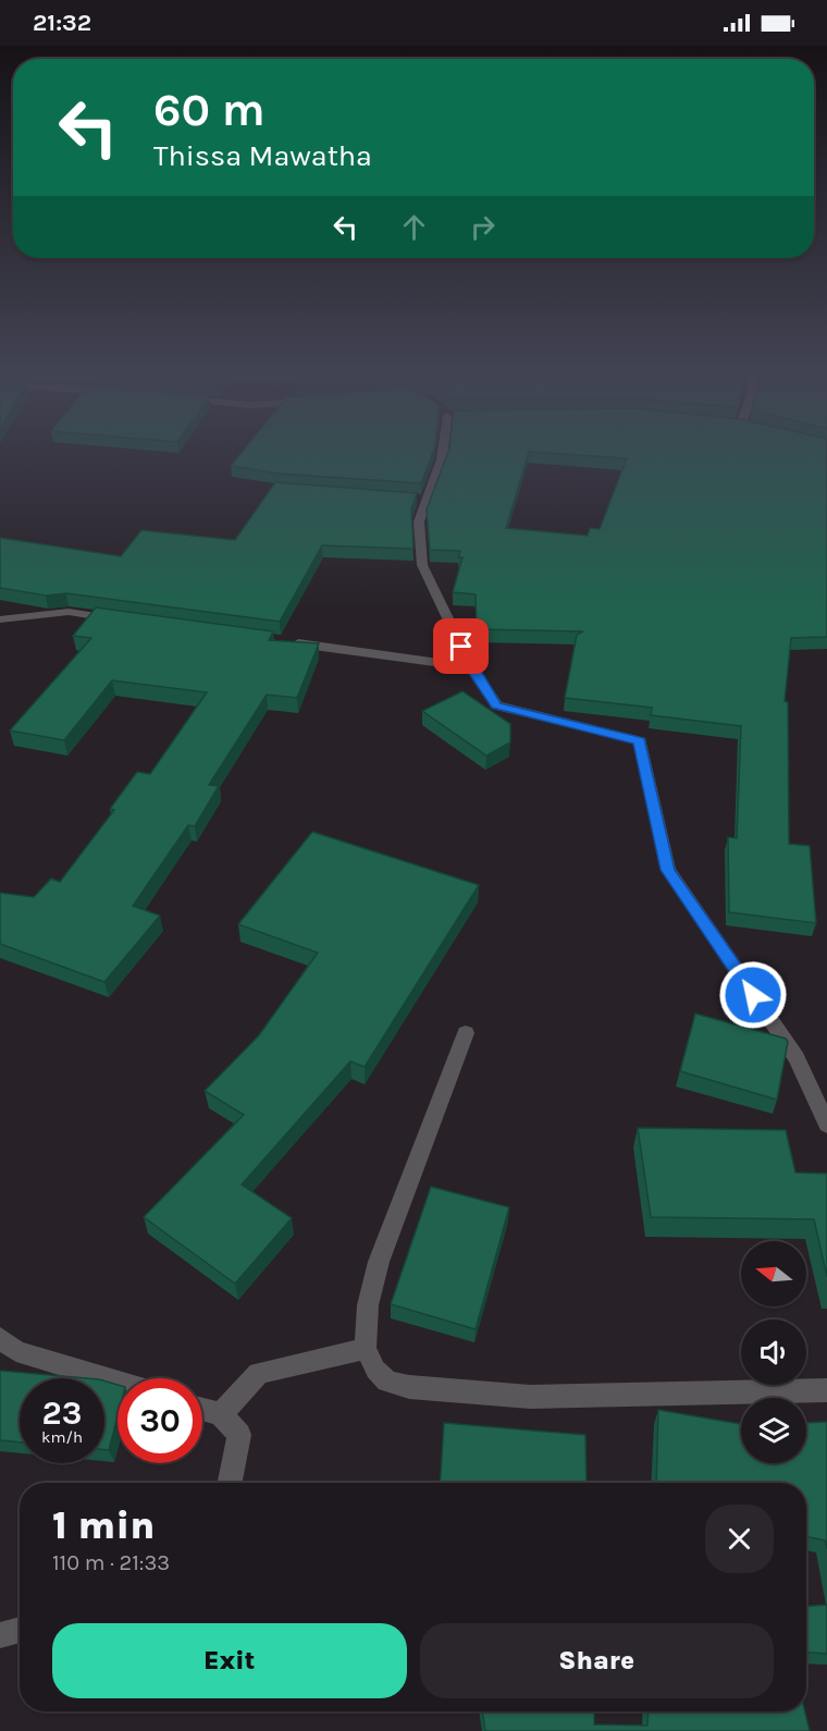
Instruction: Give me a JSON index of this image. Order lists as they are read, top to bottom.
{
  "north": "left",
  "page": {
    "status": "21:32",
    "turn": ["60 m", "Thissa Mawatha"],
    "speed": "23 km/h",
    "limit": "30",
    "heading": ["1 min", "110 m · 21:33"],
    "buttons": ["Exit", "Share"]
  }
}
